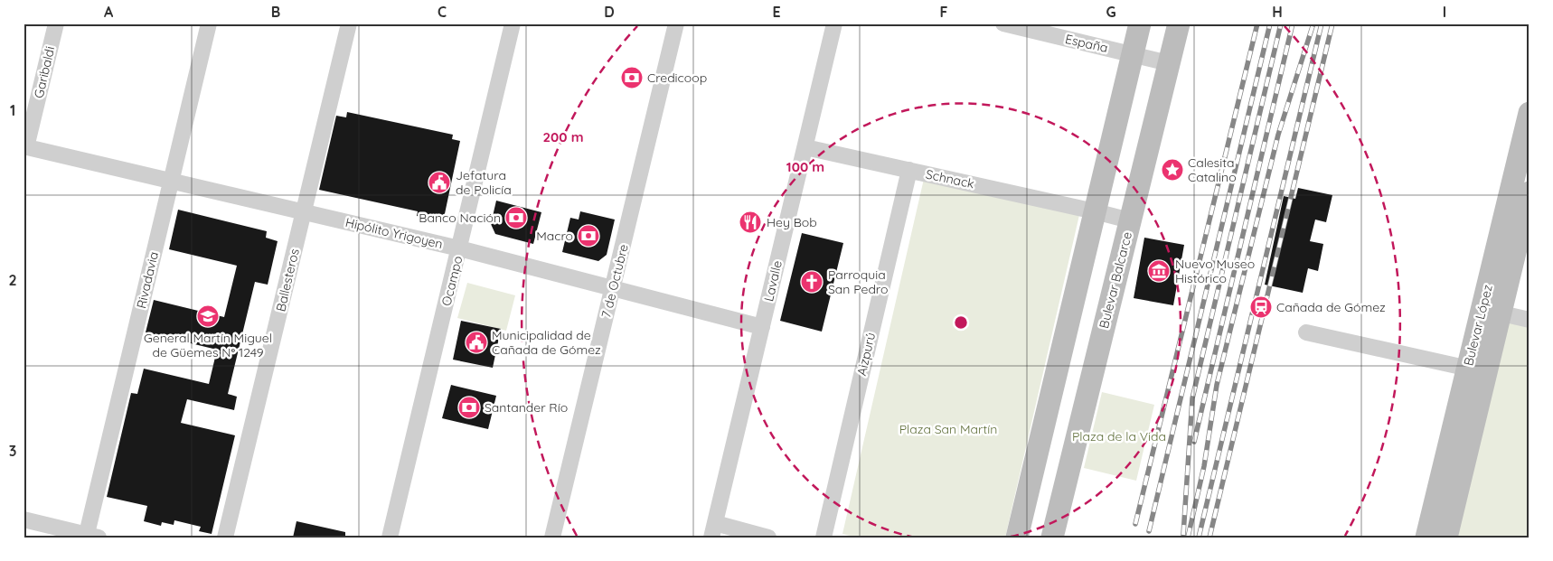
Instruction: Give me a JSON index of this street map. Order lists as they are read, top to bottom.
{
  "streets": {
    "main road": ["Bulevar Balcarce", "Bulevar López"],
    "street": [
      "España",
      "Garibaldi",
      "Schnack",
      "Hipólito Yrigoyen",
      "Rivadavia",
      "Ballesteros",
      "Ocampo",
      "7 de Octubre",
      "Lavalle",
      "Aizpurú"
    ]
  },
  "crossings": [
    ["España", "Bulevar Balcarce"],
    ["Garibaldi", "Hipólito Yrigoyen"],
    ["Schnack", "Bulevar Balcarce"],
    ["Schnack", "Lavalle"],
    ["Schnack", "Aizpurú"],
    ["Hipólito Yrigoyen", "Rivadavia"],
    ["Hipólito Yrigoyen", "Ballesteros"],
    ["Hipólito Yrigoyen", "Ocampo"],
    ["Hipólito Yrigoyen", "7 de Octubre"],
    ["Hipólito Yrigoyen", "Lavalle"]
  ],
  "parks": ["Plaza San Martín", "Plaza de la Vida"],
  "places": {
    "bank": [
      "Credicoop",
      "Banco Nación",
      "Macro",
      "Santander Río"
    ],
    "place": ["Calesita Catalino"],
    "public building": ["Jefatura de Policía", "Municipalidad de Cañada de Gómez"],
    "restaurant": ["Hey Bob"],
    "museum": ["Nuevo Museo Histórico"],
    "church": ["Parroquia San Pedro"],
    "station": ["Cañada de Gómez"],
    "school or university": ["General Martín Miguel de Güemes N° 1249"]
  },
  "grid": {
    "columns": [
      "A",
      "B",
      "C",
      "D",
      "E",
      "F",
      "G",
      "H",
      "I"
    ],
    "rows": ["1", "2", "3"]
  },
  "rings": ["200 m", "100 m"]
}
